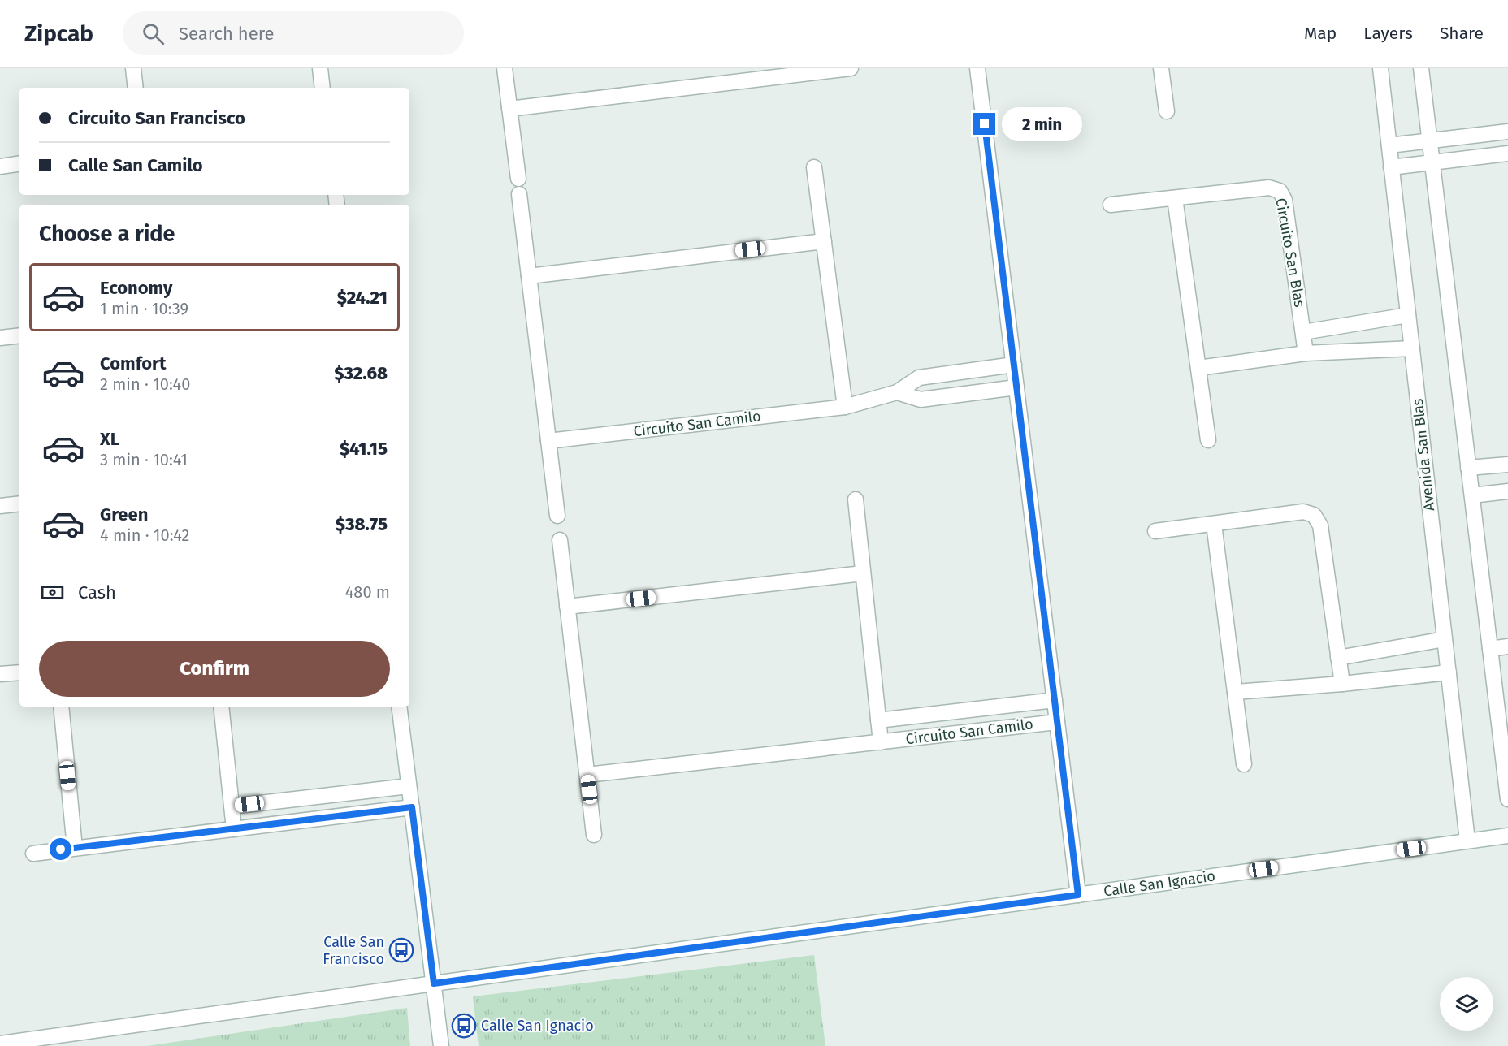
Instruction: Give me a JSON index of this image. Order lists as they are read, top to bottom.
{
  "streets": {
    "street": [
      "Circuito San Blas",
      "Circuito San Camilo",
      "Avenida San Blas",
      "Calle San Ignacio"
    ]
  },
  "crossings": [
    ["Avenida San Blas", "Calle San Ignacio"]
  ],
  "places": {
    "bus stop": ["Calle San Francisco", "Calle San Ignacio"]
  },
  "page": {
    "header": "Zipcab",
    "search": "Search here",
    "nav": ["Map", "Layers", "Share"],
    "banner": ["Circuito San Francisco", "Calle San Camilo"],
    "bubble": "2 min",
    "heading": "Choose a ride",
    "list": [
      {
        "name": "Economy",
        "note": "1 min · 10:39",
        "value": "$24.21"
      },
      {
        "name": "Comfort",
        "note": "2 min · 10:40",
        "value": "$32.68"
      },
      {
        "name": "XL",
        "note": "3 min · 10:41",
        "value": "$41.15"
      },
      {
        "name": "Green",
        "note": "4 min · 10:42",
        "value": "$38.75"
      }
    ],
    "pay": ["Cash", "480 m"],
    "buttons": "Confirm"
  }
}
